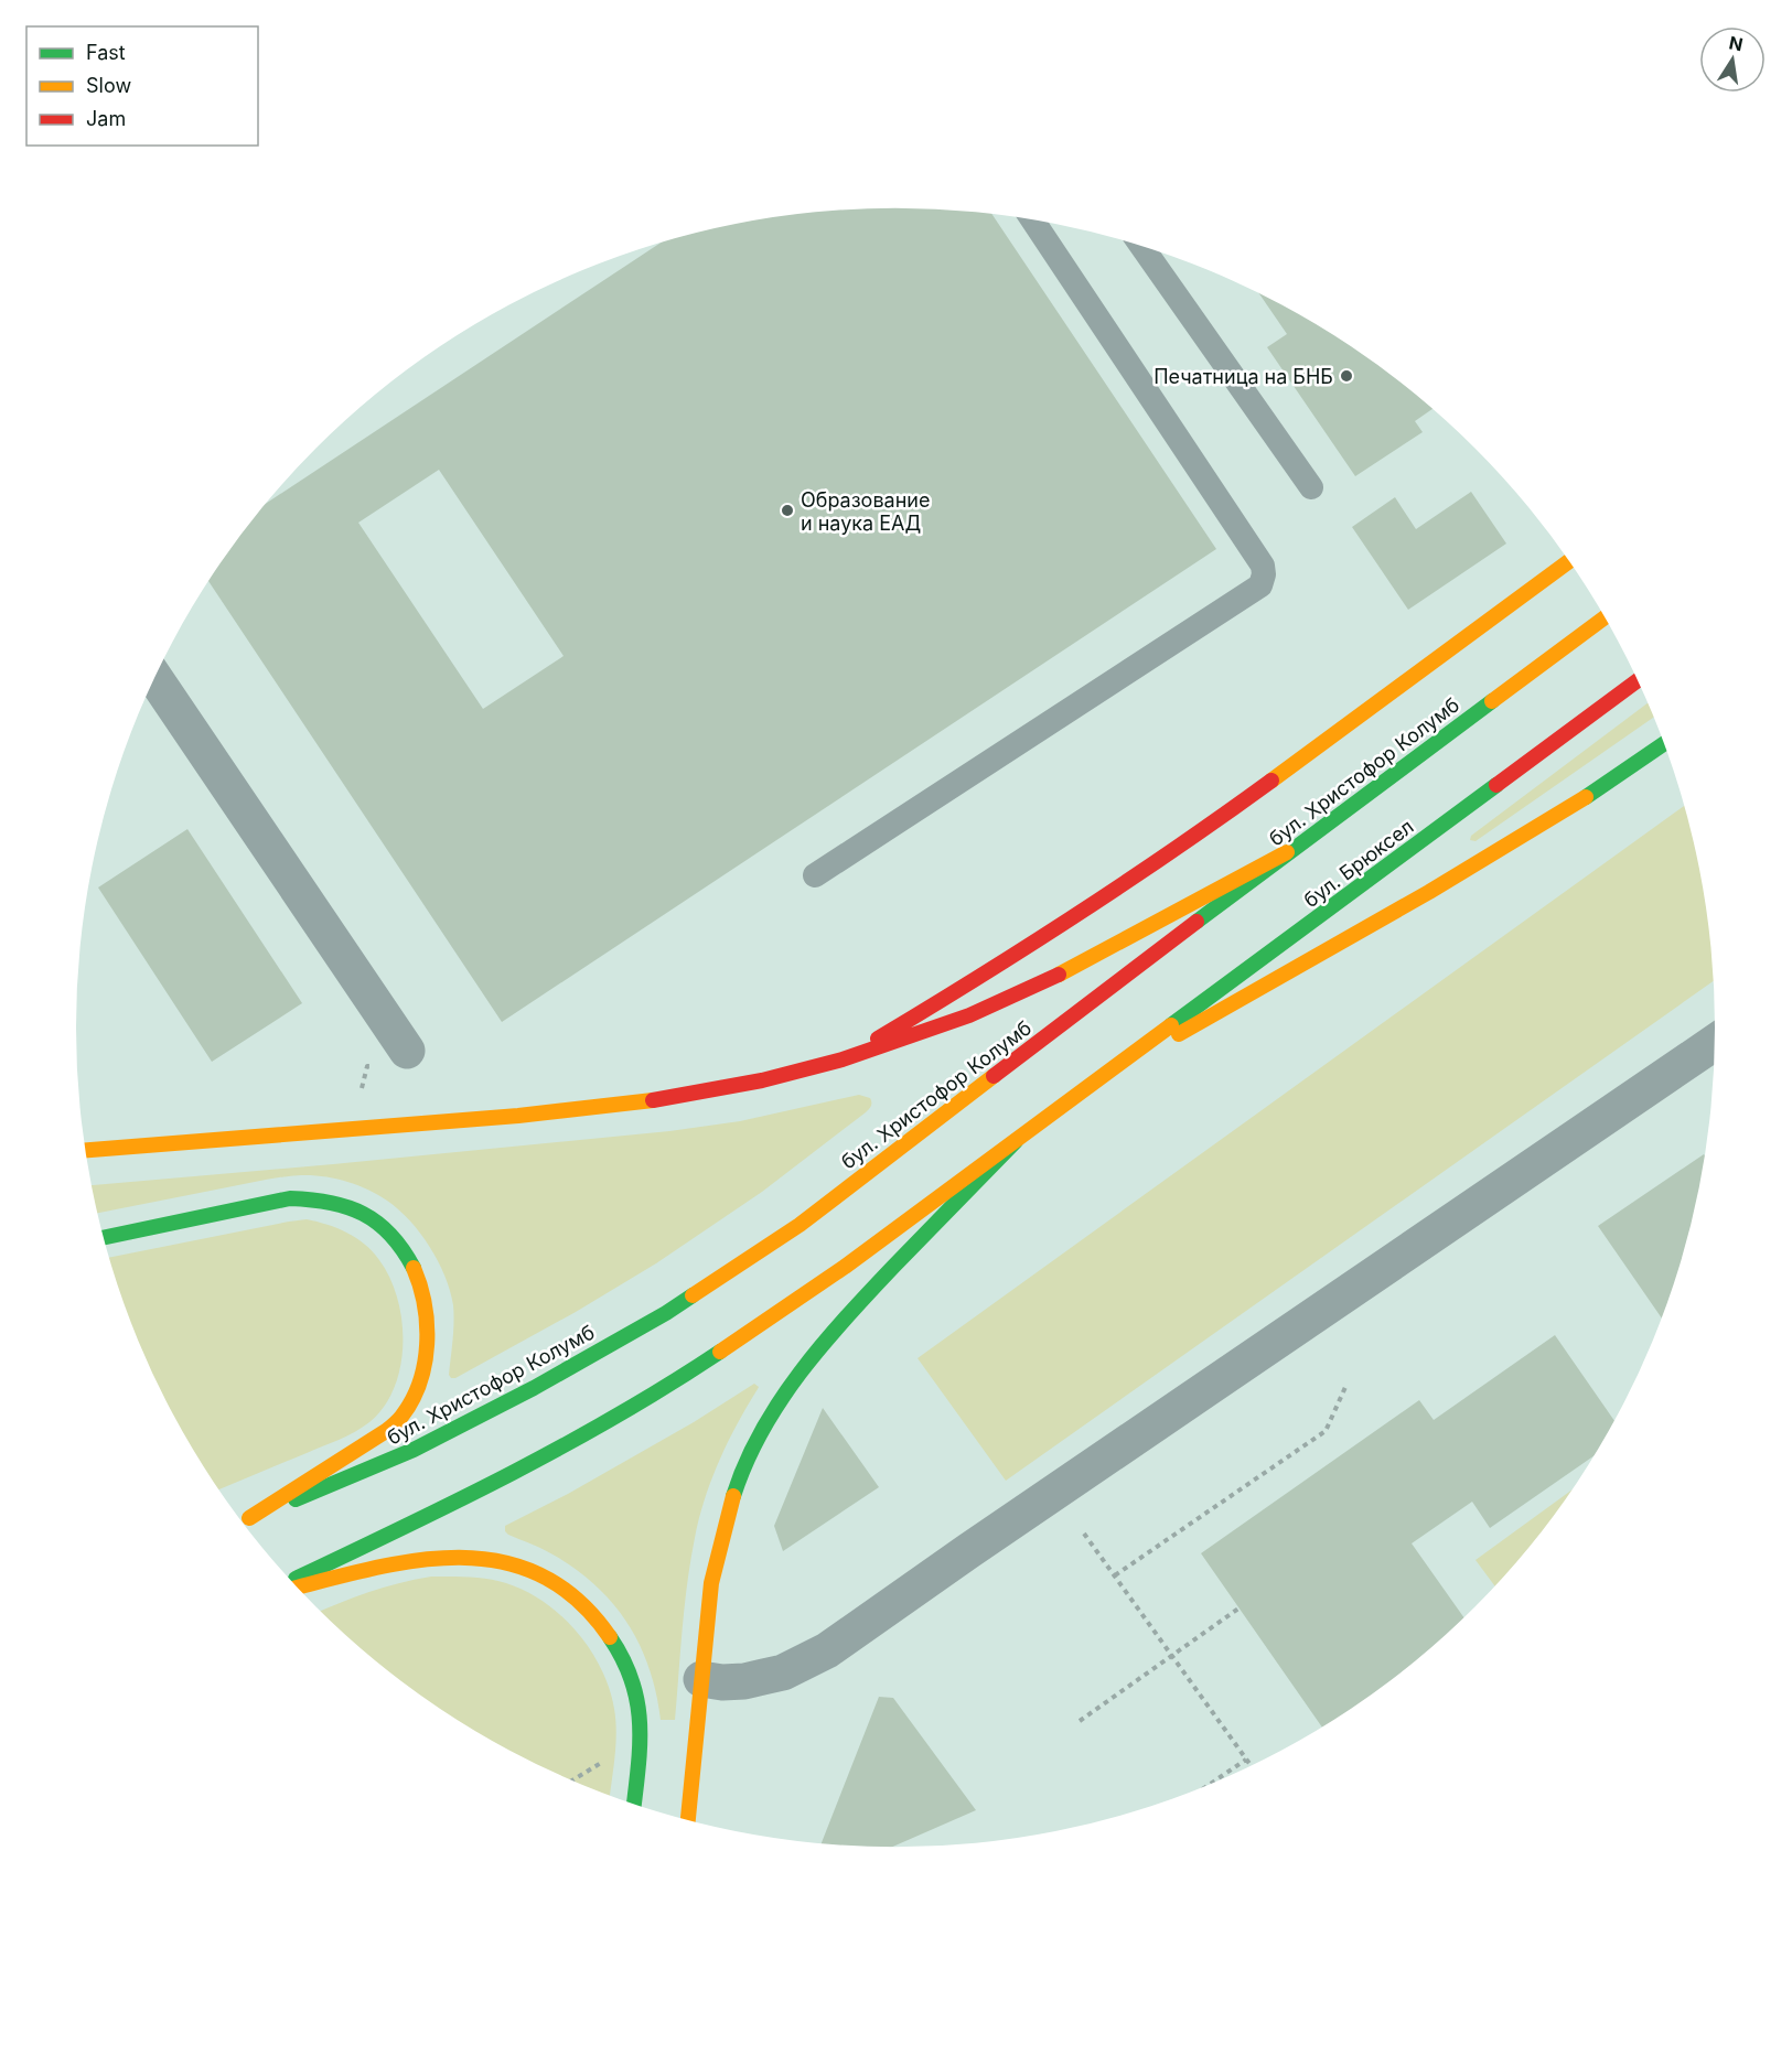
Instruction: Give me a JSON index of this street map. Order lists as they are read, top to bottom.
{
  "streets": {
    "main road": ["бул. Христофор Колумб", "бул. Брюксел"]
  },
  "places": ["Печатница на БНБ", "Образование и наука ЕАД"],
  "legend": ["Fast", "Slow", "Jam"],
  "north": "top"
}
